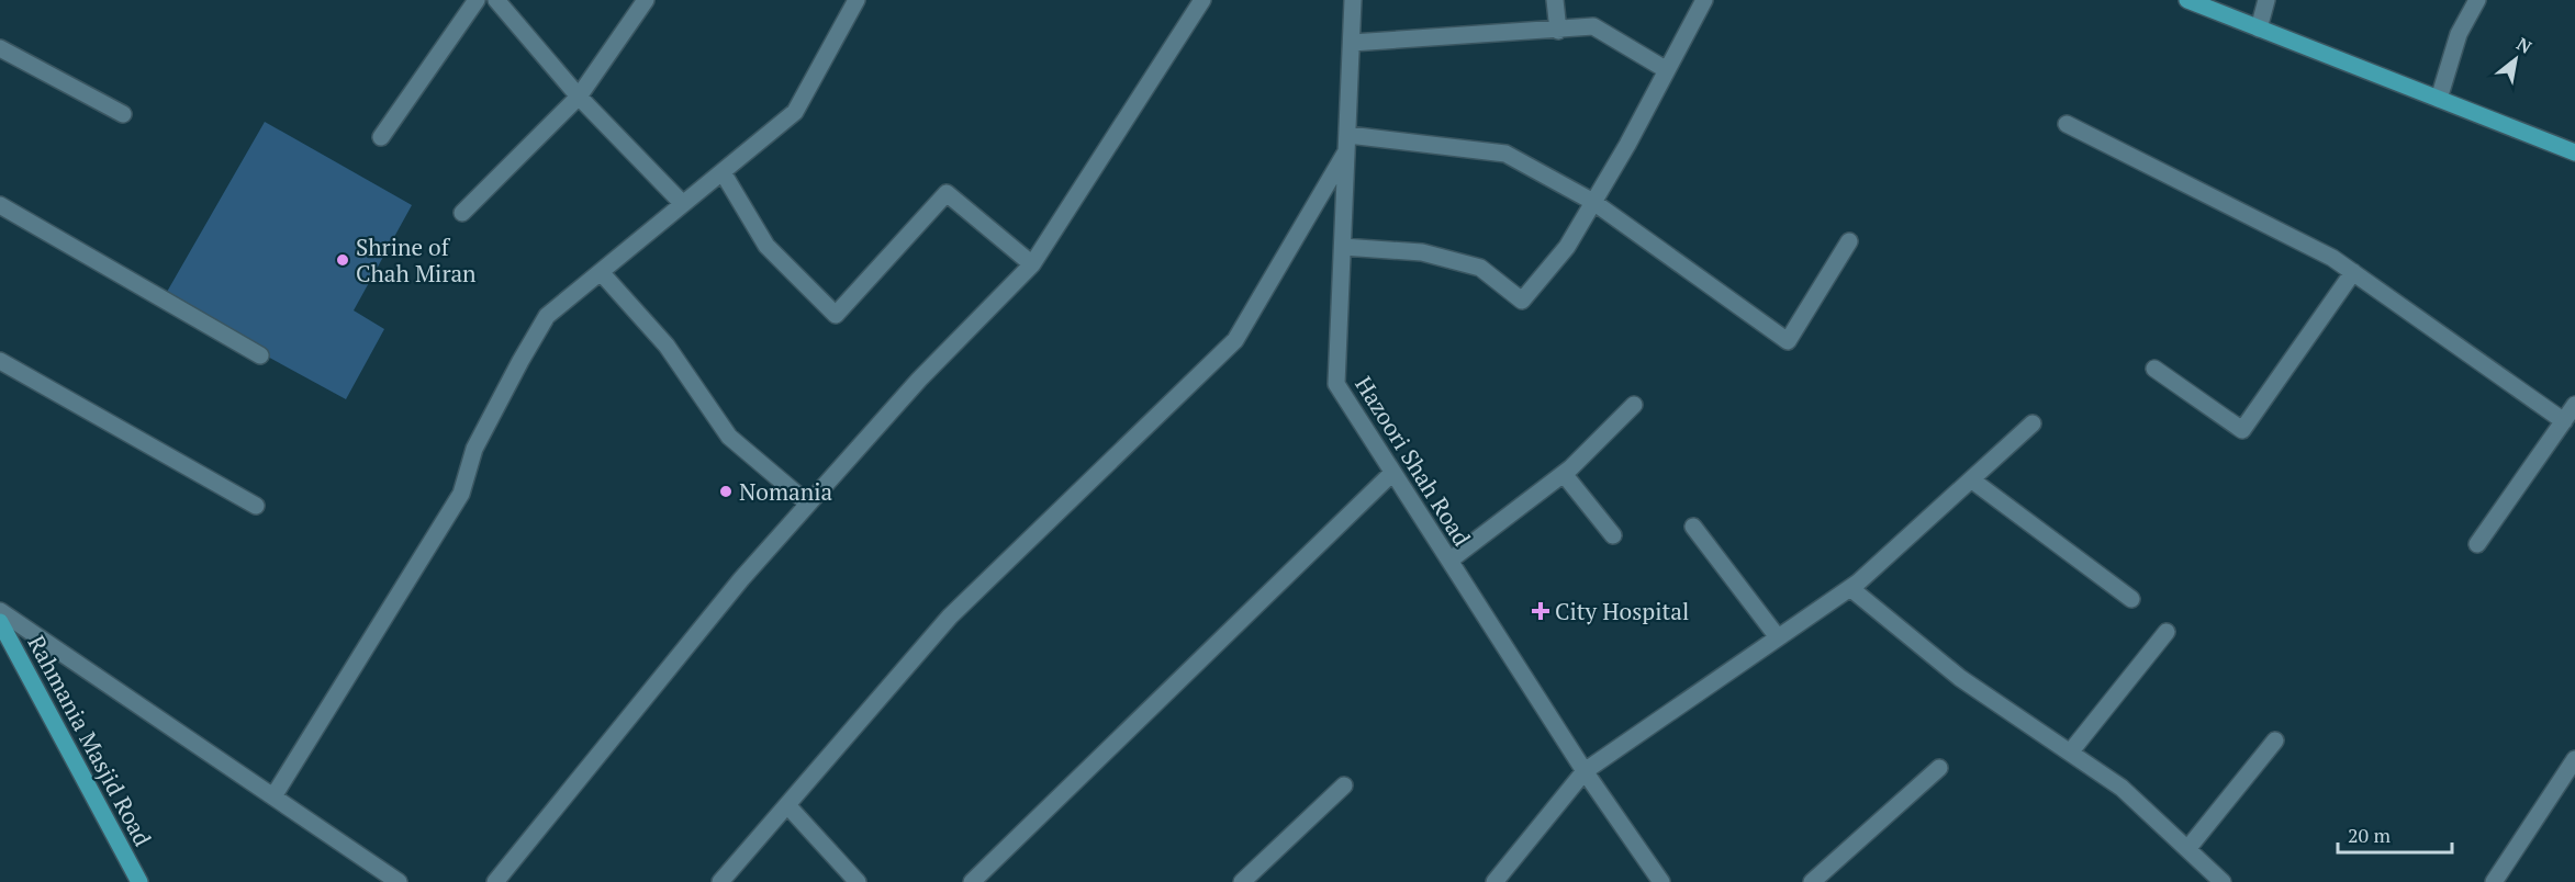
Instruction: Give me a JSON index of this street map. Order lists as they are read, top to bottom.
{
  "streets": {
    "main road": ["Rahmania Masjid Road"],
    "street": ["Hazoori Shah Road"]
  },
  "places": {
    "other": ["Shrine of Chah Miran", "Nomania"],
    "health": ["City Hospital"]
  },
  "scale_bar": "20 m",
  "north": "top right"
}
